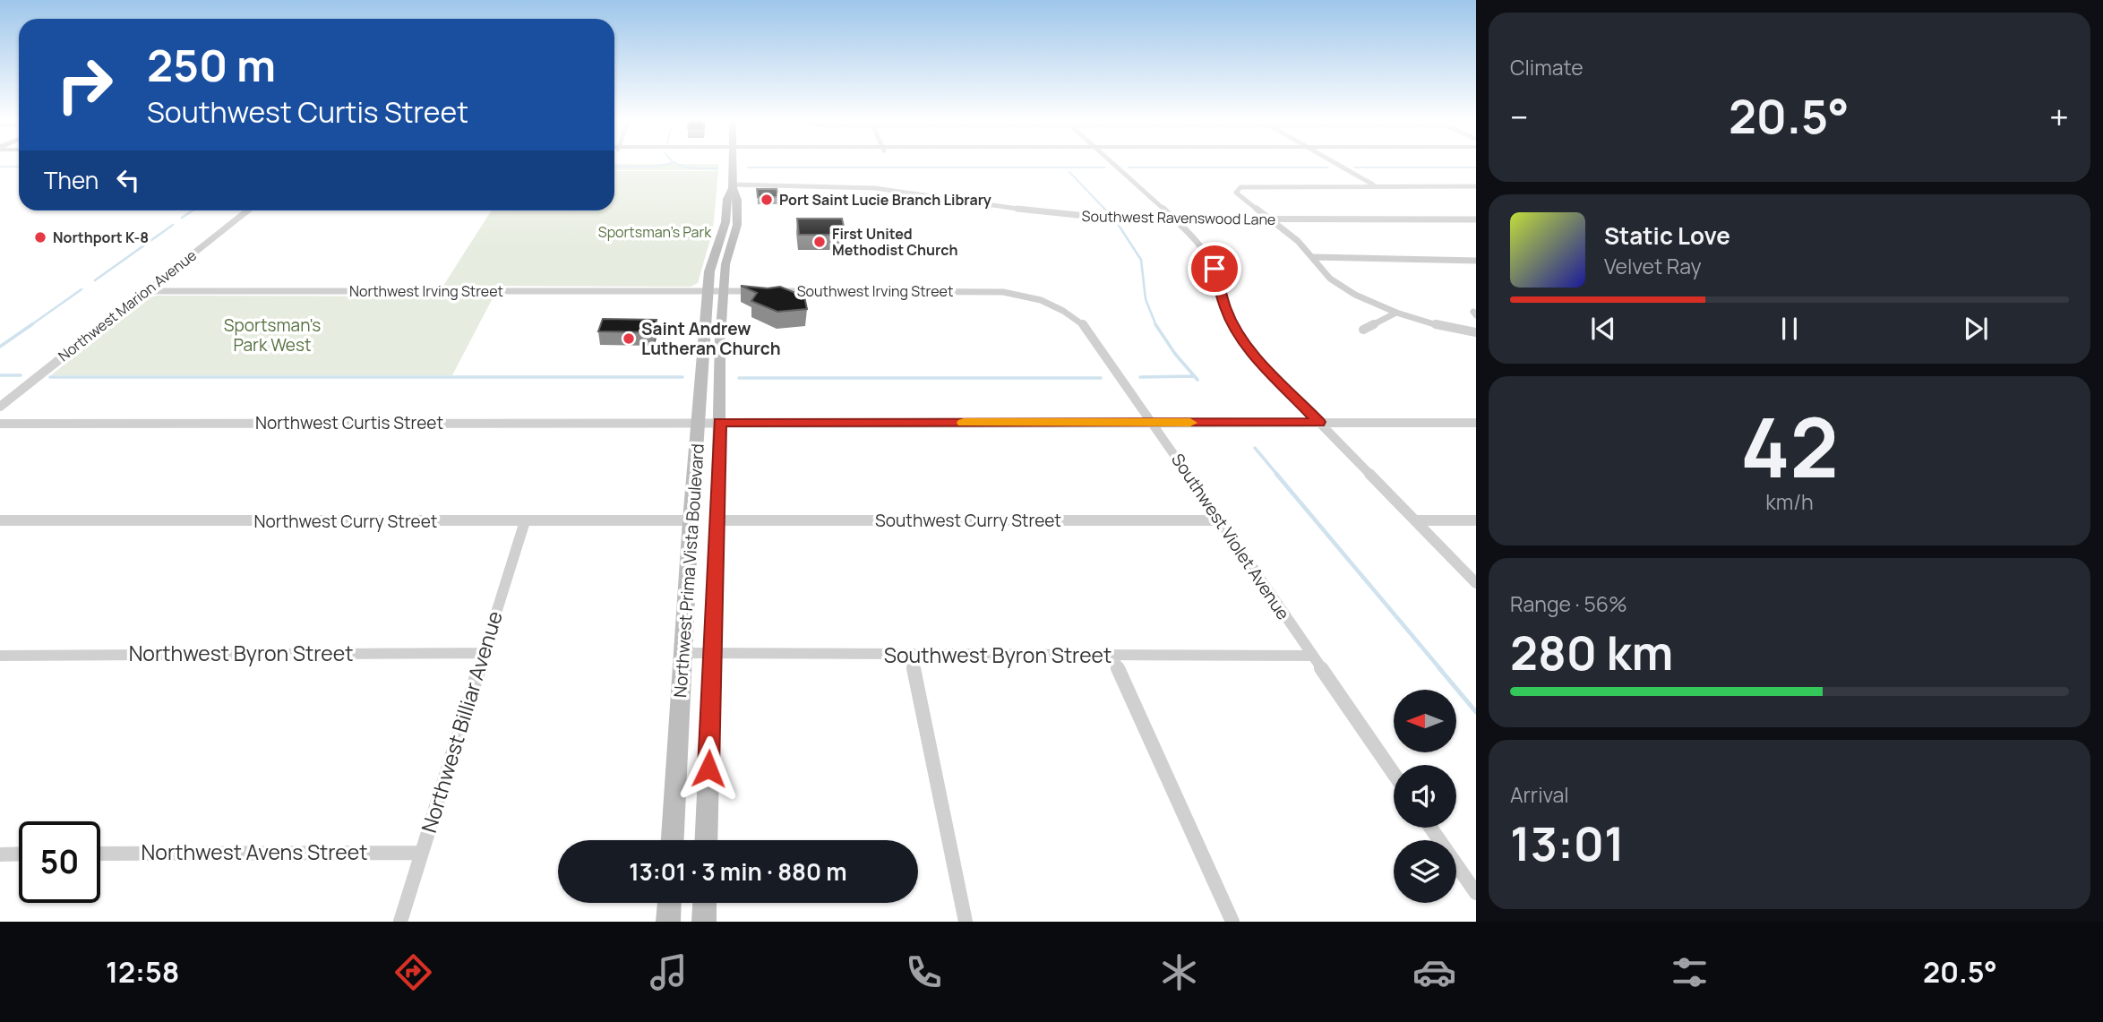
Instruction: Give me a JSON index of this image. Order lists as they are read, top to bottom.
{
  "streets": {
    "main road": ["Northwest Prima Vista Boulevard"],
    "street": [
      "Southwest Ravenswood Lane",
      "Northwest Irving Street",
      "Southwest Irving Street",
      "Northwest Marion Avenue",
      "Northwest Curtis Street",
      "Southwest Curry Street",
      "Northwest Curry Street",
      "Southwest Violet Avenue",
      "Northwest Byron Street",
      "Southwest Byron Street",
      "Northwest Billiar Avenue",
      "Northwest Avens Street"
    ]
  },
  "crossings": [
    ["Southwest Ravenswood Lane", "Northwest Prima Vista Boulevard"],
    ["Northwest Irving Street", "Northwest Marion Avenue"],
    ["Northwest Irving Street", "Northwest Prima Vista Boulevard"],
    ["Southwest Irving Street", "Southwest Violet Avenue"],
    ["Northwest Curtis Street", "Southwest Violet Avenue"],
    ["Northwest Curtis Street", "Northwest Prima Vista Boulevard"],
    ["Southwest Curry Street", "Southwest Violet Avenue"],
    ["Southwest Curry Street", "Northwest Prima Vista Boulevard"],
    ["Northwest Curry Street", "Northwest Prima Vista Boulevard"],
    ["Northwest Curry Street", "Northwest Billiar Avenue"],
    ["Southwest Violet Avenue", "Southwest Byron Street"],
    ["Northwest Prima Vista Boulevard", "Southwest Byron Street"],
    ["Northwest Byron Street", "Northwest Billiar Avenue"],
    ["Northwest Billiar Avenue", "Northwest Avens Street"]
  ],
  "parks": ["Sportsman's Park", "Sportsman's Park West"],
  "places": [
    "Port Saint Lucie Branch Library",
    "Northport K-8",
    "First United Methodist Church",
    "Saint Andrew Lutheran Church"
  ],
  "north": "left",
  "page": {
    "tile": [
      "Climate",
      ["42", "km/h"],
      ["Range · 56%", "280 km"],
      ["Arrival", "13:01"]
    ],
    "turn": ["250 m", "Southwest Curtis Street"],
    "heat": ["−", "20.5°", "+"],
    "then": "Then",
    "song": ["Static Love", "Velvet Ray"],
    "limit": "50",
    "trip": "13:01 · 3 min · 880 m",
    "tabs": ["12:58", "20.5°"]
  }
}
